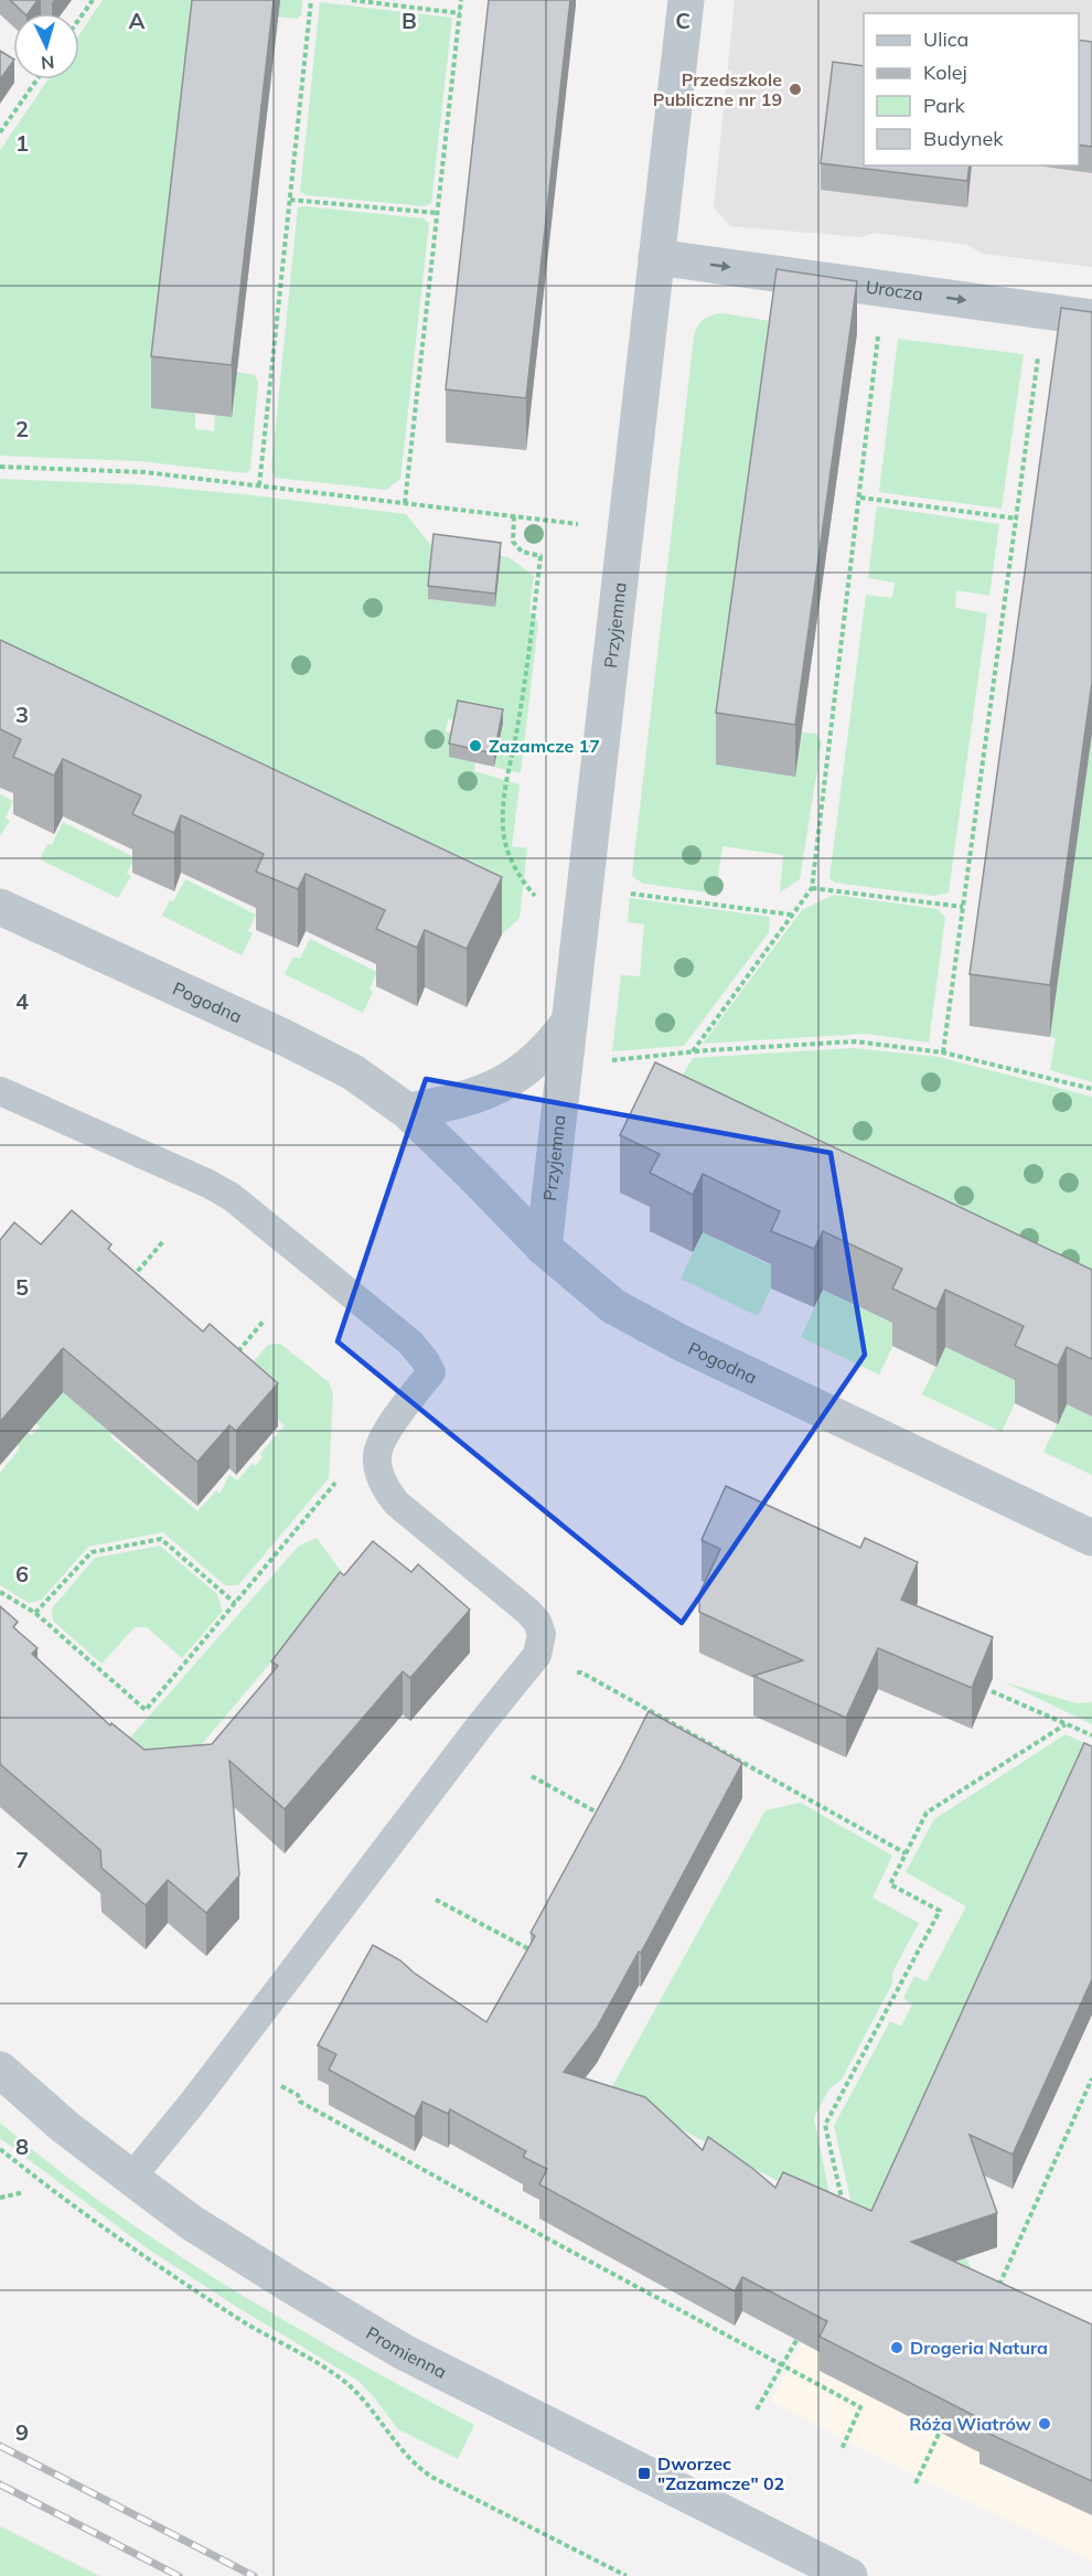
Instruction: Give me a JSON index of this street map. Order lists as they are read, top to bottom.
{
  "streets": {
    "street": [
      "Urocza",
      "Przyjemna",
      "Pogodna",
      "Promienna"
    ]
  },
  "crossings": [
    ["Urocza", "Przyjemna"],
    ["Przyjemna", "Pogodna"]
  ],
  "one_way": ["Urocza"],
  "places": {
    "other": [
      "Przedszkole Publiczne nr 19",
      "Zazamcze 17",
      "Drogeria Natura",
      "Róża Wiatrów"
    ],
    "transit": ["Dworzec \"Zazamcze\" 02"]
  },
  "legend": [
    "Ulica",
    "Kolej",
    "Park",
    "Budynek"
  ],
  "north": "bottom",
  "grid": {
    "columns": ["A", "B", "C"],
    "rows": [
      "1",
      "2",
      "3",
      "4",
      "5",
      "6",
      "7",
      "8",
      "9"
    ]
  }
}
